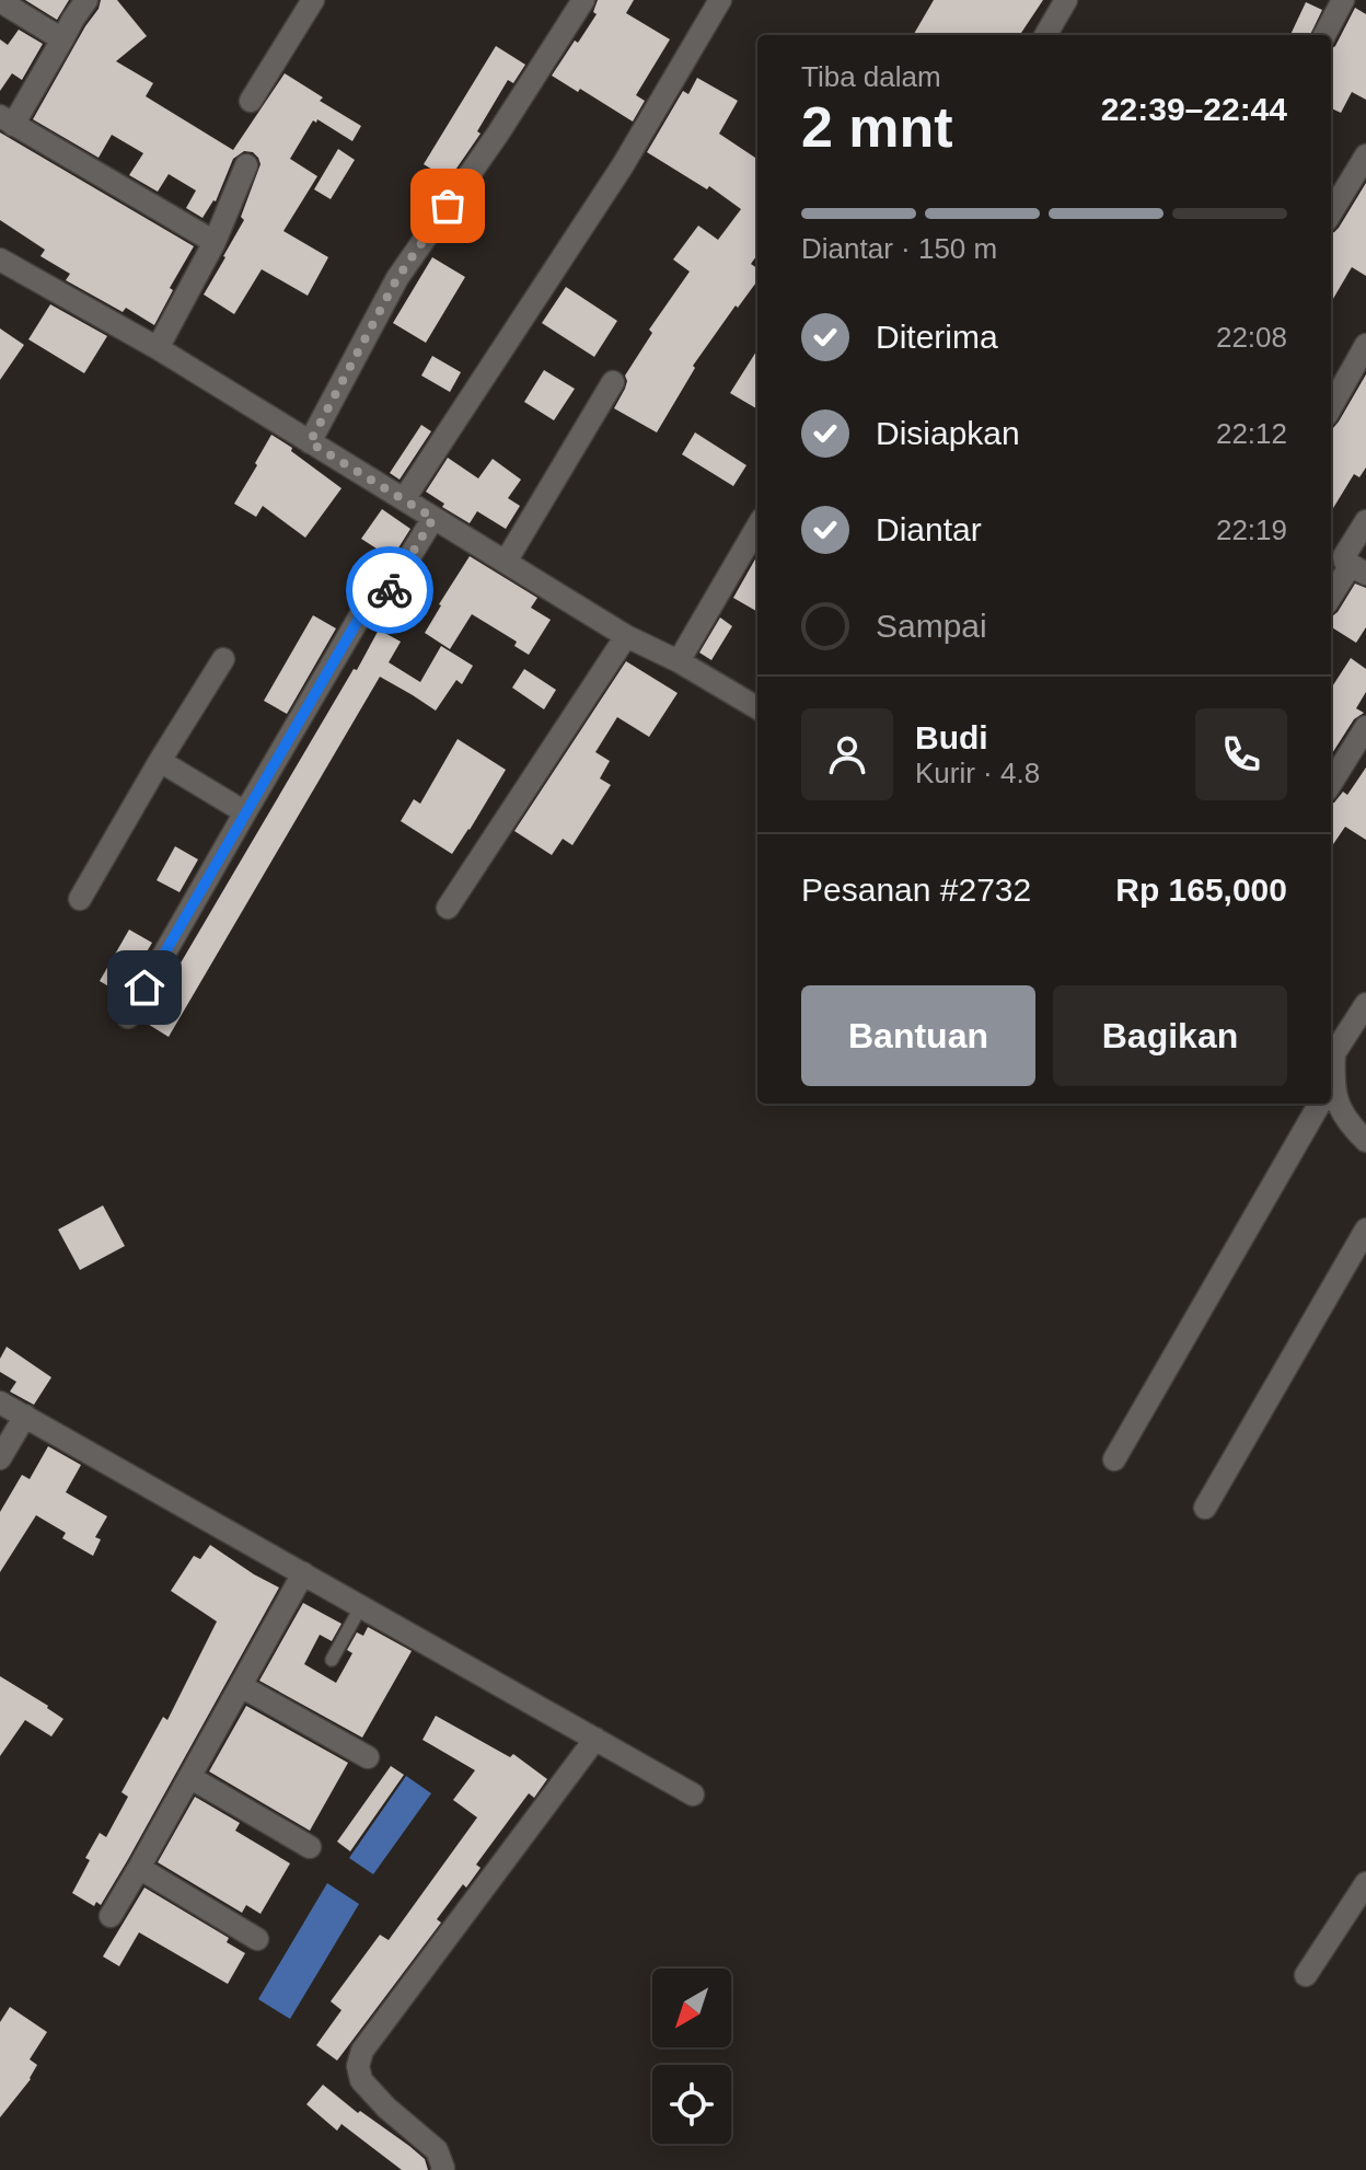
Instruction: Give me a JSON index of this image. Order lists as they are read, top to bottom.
{
  "north": "bottom left",
  "page": {
    "heading": ["2 mnt", "Tiba dalam", "22:39–22:44"],
    "panel": [
      "Budi",
      "Kurir · 4.8",
      "Pesanan #2732",
      "Rp 165,000"
    ],
    "bar": "Diantar · 150 m",
    "list": [
      ["Diterima", "22:08"],
      ["Disiapkan", "22:12"],
      ["Diantar", "22:19"],
      "Sampai"
    ],
    "buttons": ["Bantuan", "Bagikan"]
  }
}
